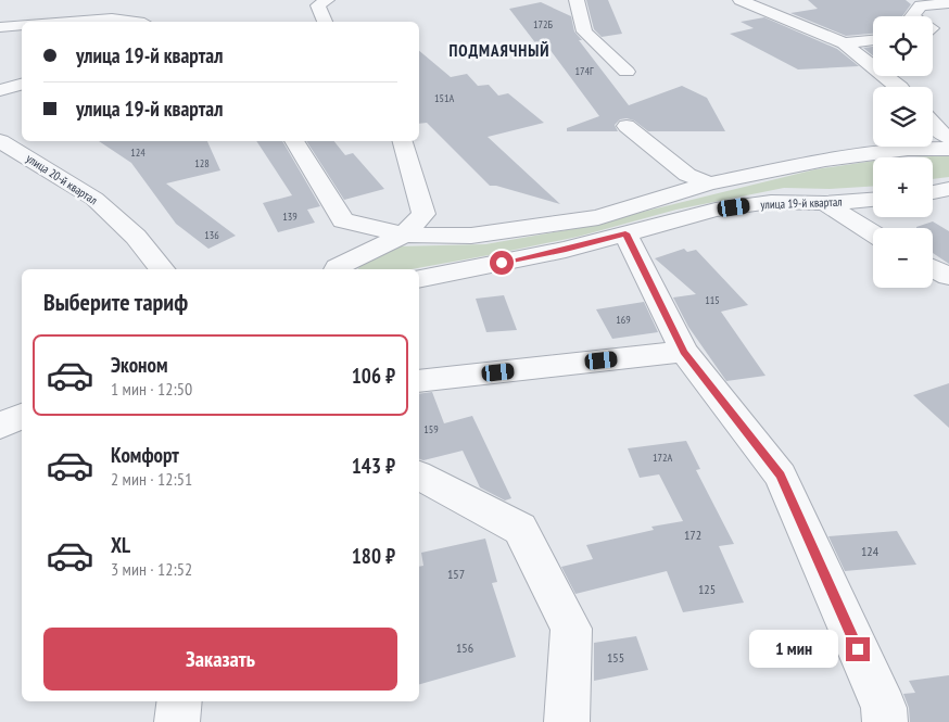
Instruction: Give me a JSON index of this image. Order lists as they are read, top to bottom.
{
  "streets": {
    "street": ["улица 20-й квартал", "улица 19-й квартал"]
  },
  "districts": ["ПОДМАЯЧНЫЙ"],
  "house_numbers": [
    "172Б",
    "174Г",
    "151А",
    "124",
    "128",
    "139",
    "136",
    "115",
    "169",
    "159",
    "172А",
    "172",
    "124",
    "157",
    "125",
    "156",
    "155"
  ],
  "page": {
    "map_buttons": ["+", "−"],
    "banner": ["улица 19-й квартал", "улица 19-й квартал"],
    "heading": "Выберите тариф",
    "list": [
      {
        "name": "Эконом",
        "note": "1 мин · 12:50",
        "value": "106 ₽"
      },
      {
        "name": "Комфорт",
        "note": "2 мин · 12:51",
        "value": "143 ₽"
      },
      {
        "name": "XL",
        "note": "3 мин · 12:52",
        "value": "180 ₽"
      }
    ],
    "buttons": "Заказать",
    "bubble": "1 мин"
  }
}
